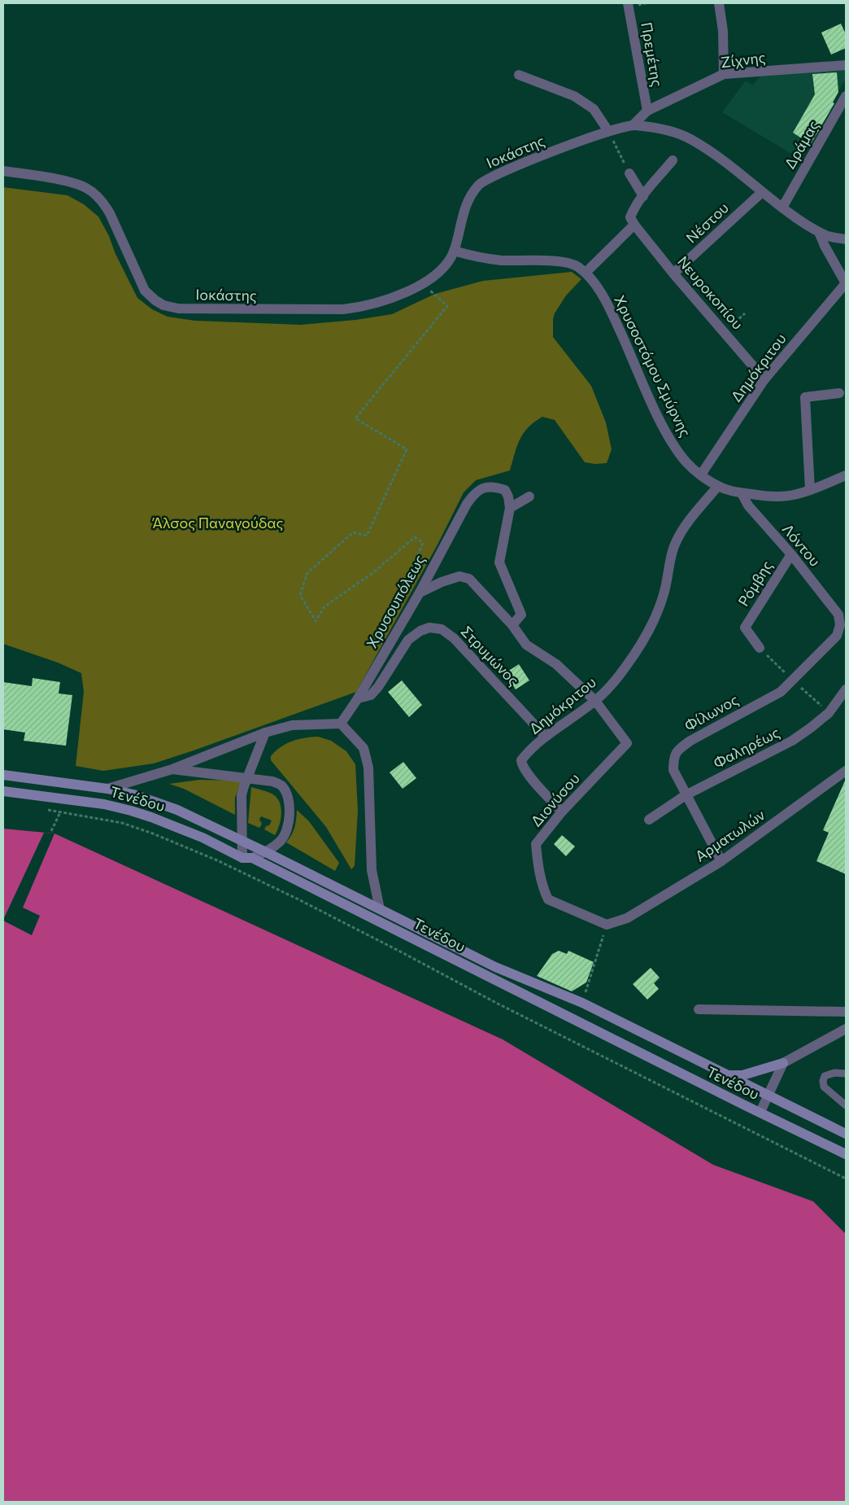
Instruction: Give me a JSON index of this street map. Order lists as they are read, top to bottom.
{
  "streets": {
    "main road": ["Τενέδου"],
    "street": [
      "Πρεμέτης",
      "Ζίχνης",
      "Δράμας",
      "Ιοκάστης",
      "Νέστου",
      "Νευροκοπίου",
      "Χρυσοστόμου Σμύρνης",
      "Δημόκριτου",
      "Λόντου",
      "Ρόμβης",
      "Χρυσουπόλεως",
      "Στρυμώνος",
      "Φίλωνος",
      "Φαληρέως",
      "Διονύσου",
      "Αρματωλών"
    ]
  },
  "crossings": [
    ["Πρεμέτης", "Ζίχνης"],
    ["Ζίχνης", "Ιοκάστης"],
    ["Δράμας", "Ιοκάστης"],
    ["Ιοκάστης", "Νέστου"],
    ["Ιοκάστης", "Χρυσοστόμου Σμύρνης"],
    ["Ιοκάστης", "Δημόκριτου"],
    ["Νέστου", "Νευροκοπίου"],
    ["Νευροκοπίου", "Δημόκριτου"],
    ["Χρυσοστόμου Σμύρνης", "Δημόκριτου"],
    ["Χρυσοστόμου Σμύρνης", "Λόντου"],
    ["Δημόκριτου", "Στρυμώνος"],
    ["Δημόκριτου", "Διονύσου"],
    ["Λόντου", "Ρόμβης"],
    ["Λόντου", "Φίλωνος"],
    ["Χρυσουπόλεως", "Στρυμώνος"],
    ["Φίλωνος", "Φαληρέως"],
    ["Φίλωνος", "Αρματωλών"],
    ["Διονύσου", "Αρματωλών"]
  ],
  "parks": ["Άλσος Παναγούδας"]
}
